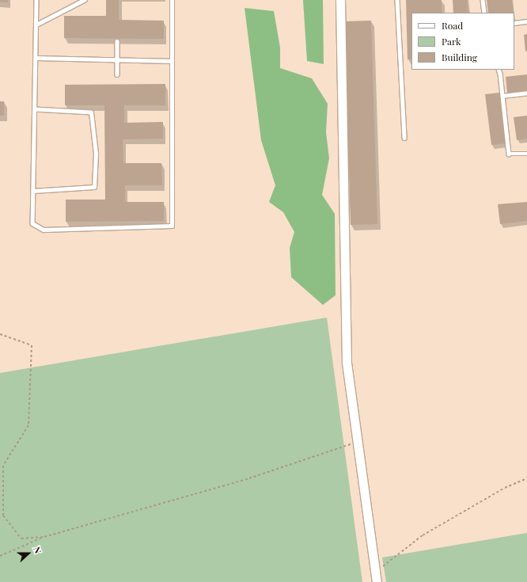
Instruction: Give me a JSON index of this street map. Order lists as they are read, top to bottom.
{
  "legend": ["Road", "Park", "Building"],
  "north": "right"
}
